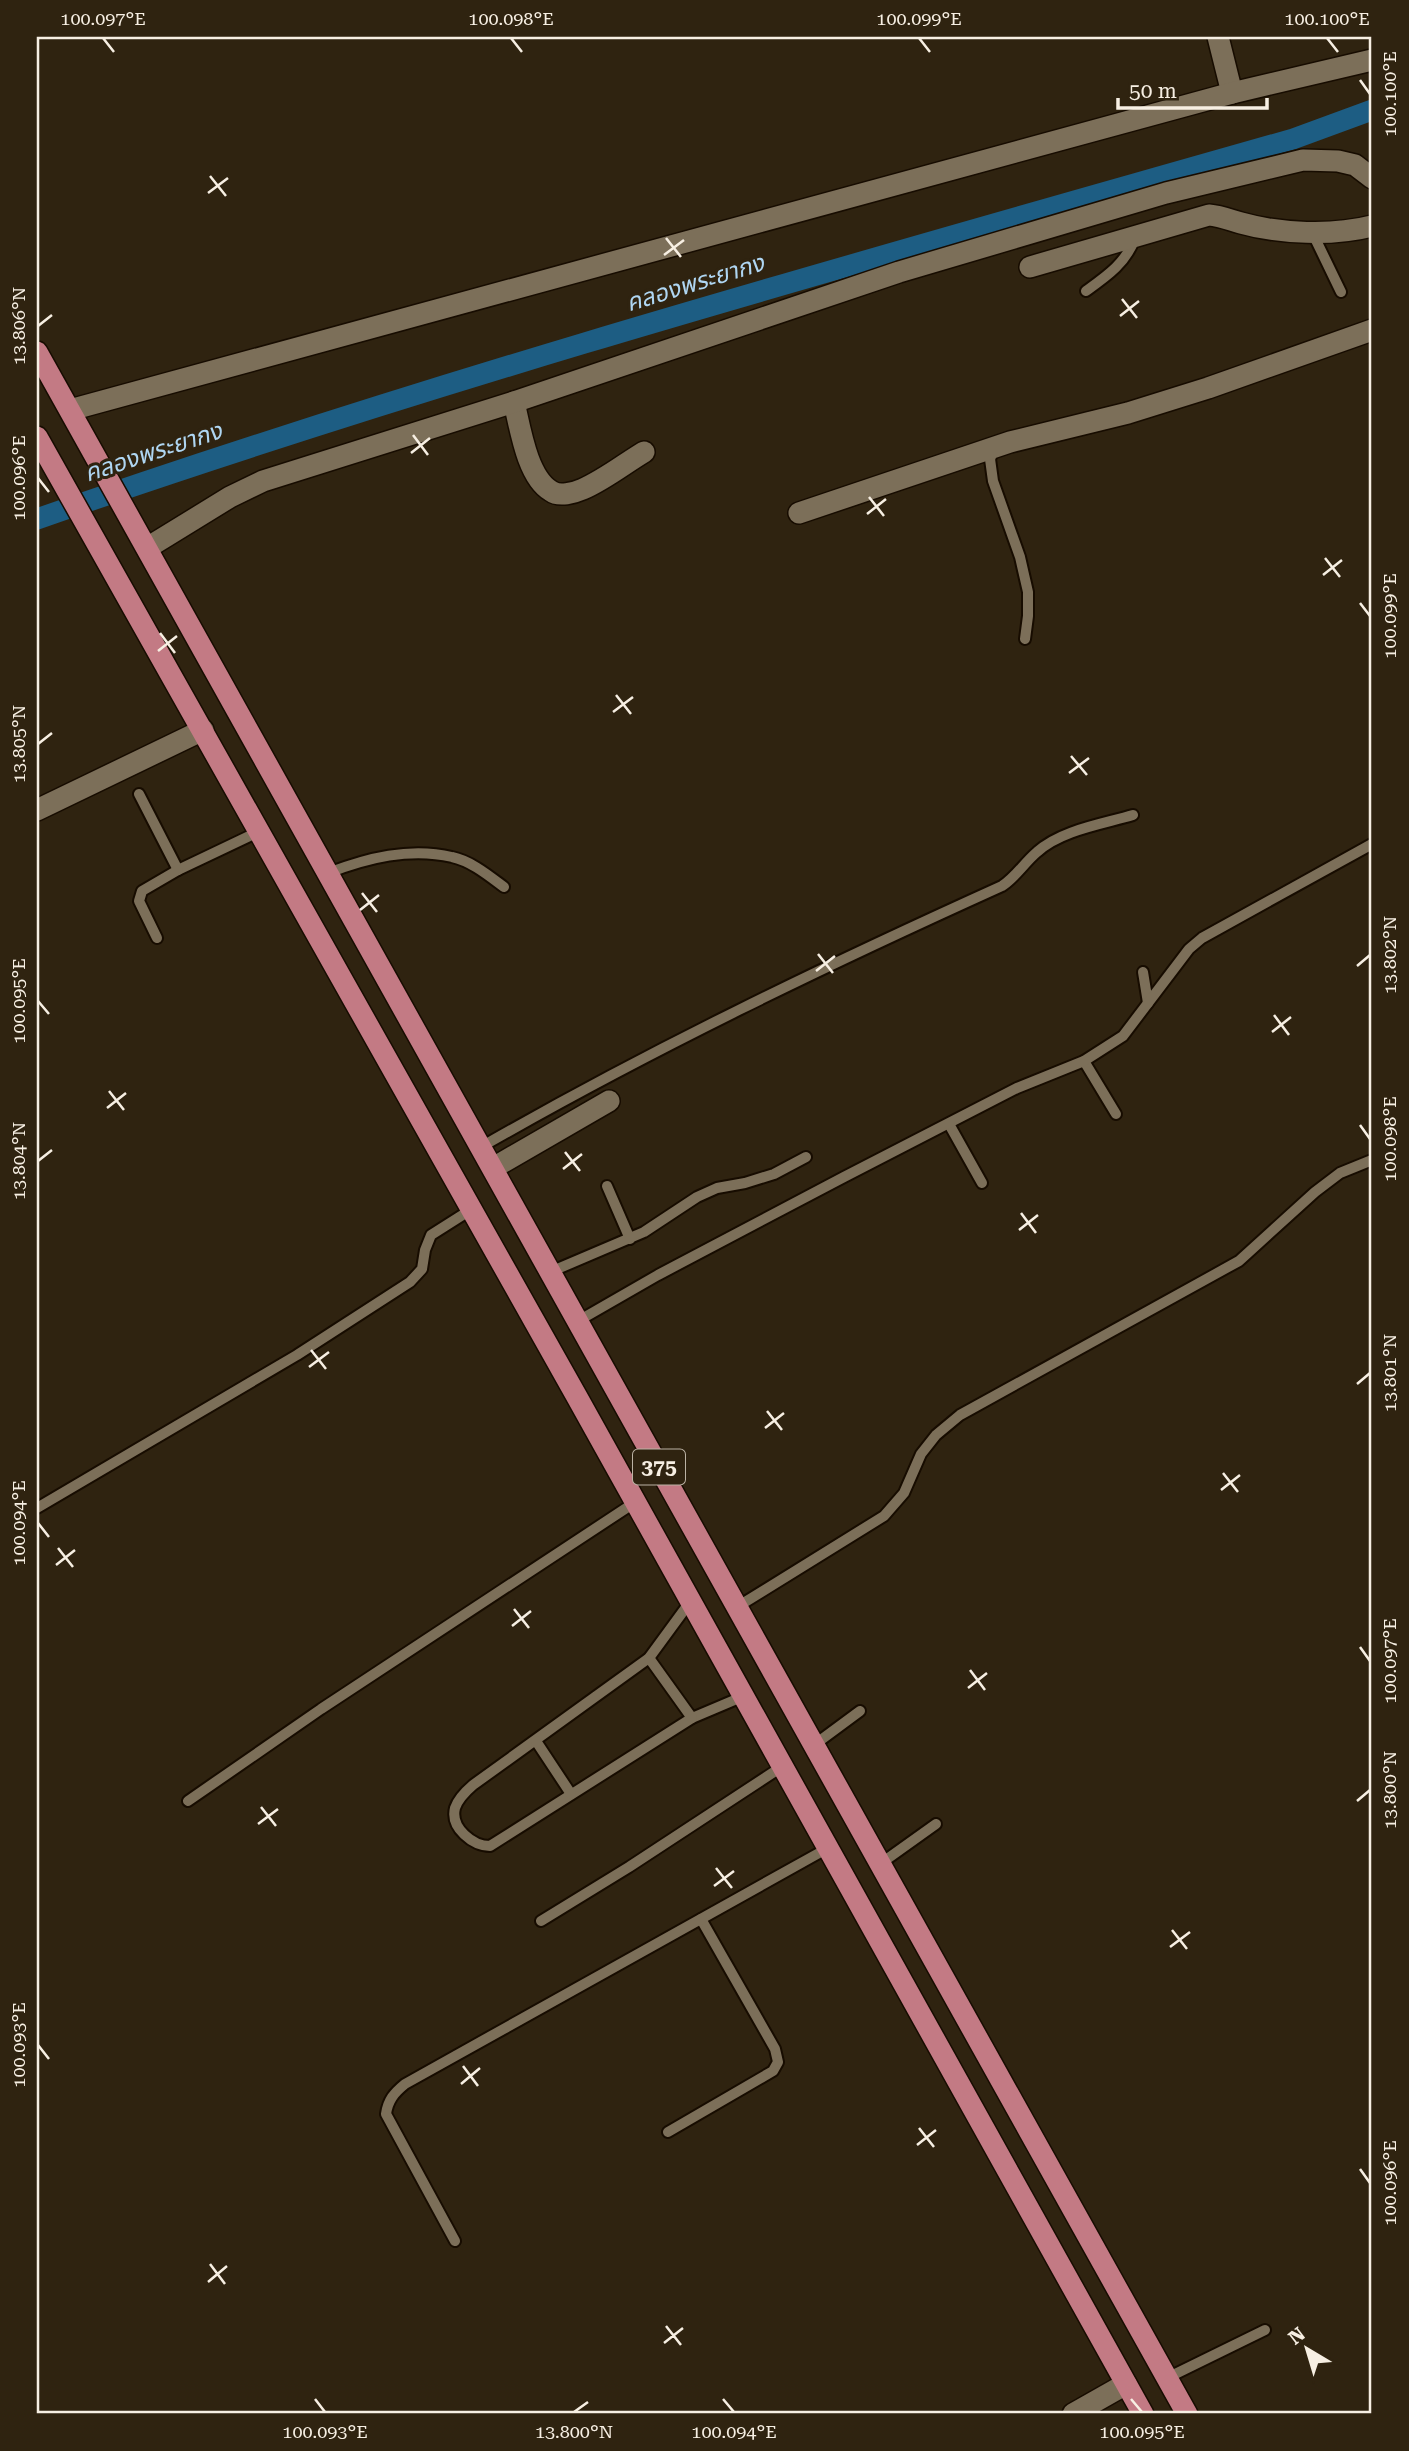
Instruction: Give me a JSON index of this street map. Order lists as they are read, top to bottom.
{
  "streets": {
    "main road": ["375"]
  },
  "water": ["คลองพระยากง"],
  "scale_bar": "50 m",
  "north": "top left",
  "coordinates": [
    "100.097°E",
    "100.098°E",
    "100.099°E",
    "100.100°E",
    "13.806°N",
    "100.096°E",
    "13.805°N",
    "13.802°N",
    "100.095°E",
    "13.804°N",
    "13.801°N",
    "100.094°E",
    "13.800°N",
    "100.093°E"
  ]
}
